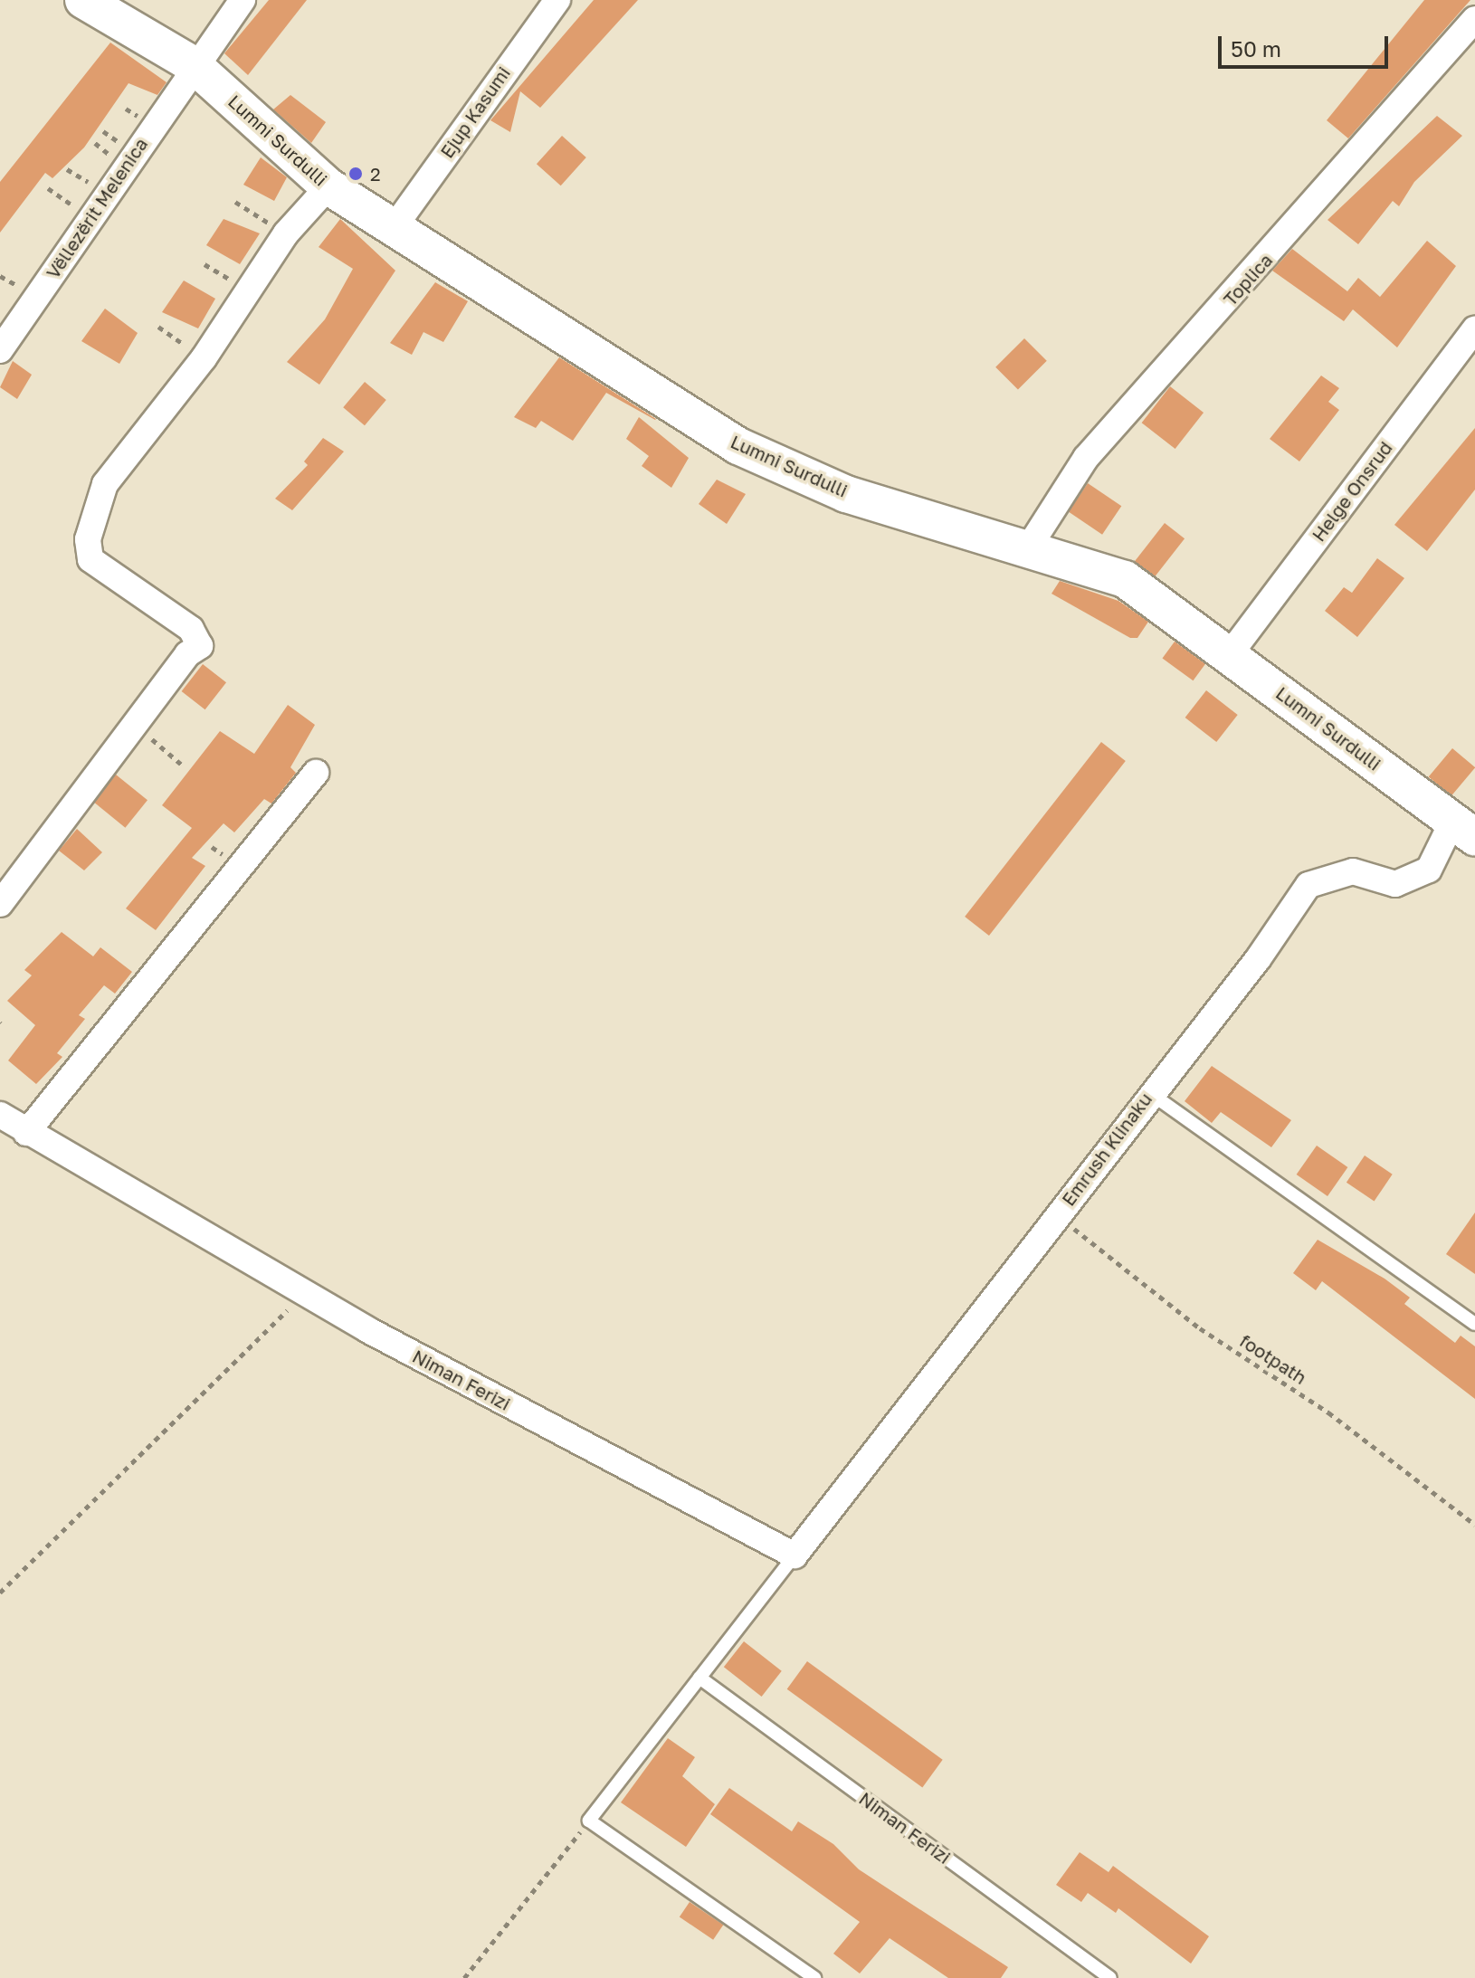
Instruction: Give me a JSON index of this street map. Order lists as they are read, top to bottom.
{
  "streets": {
    "street": [
      "Ejup Kasumi",
      "Lumni Surdulli",
      "Vëllezërit Melenica",
      "Toplica",
      "Helge Onsrud",
      "Emrush Klinaku",
      "Niman Ferizi"
    ],
    "path": ["footpath"]
  },
  "crossings": [
    ["Ejup Kasumi", "Lumni Surdulli"],
    ["Lumni Surdulli", "Vëllezërit Melenica"],
    ["Lumni Surdulli", "Toplica"],
    ["Lumni Surdulli", "Helge Onsrud"],
    ["Lumni Surdulli", "Emrush Klinaku"],
    ["Emrush Klinaku", "footpath"],
    ["Emrush Klinaku", "Niman Ferizi"]
  ],
  "places": ["2"],
  "scale_bar": "50 m"
}
